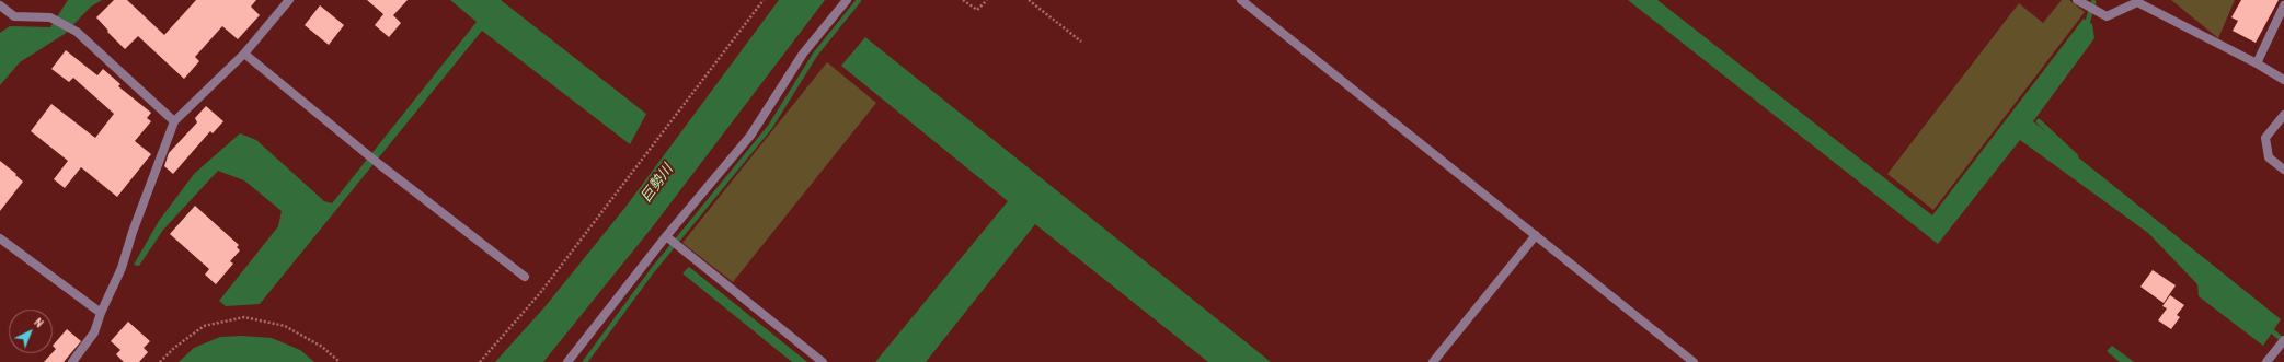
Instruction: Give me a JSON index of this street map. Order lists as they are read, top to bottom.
{
  "water": ["巨勢川"],
  "north": "top right"
}
